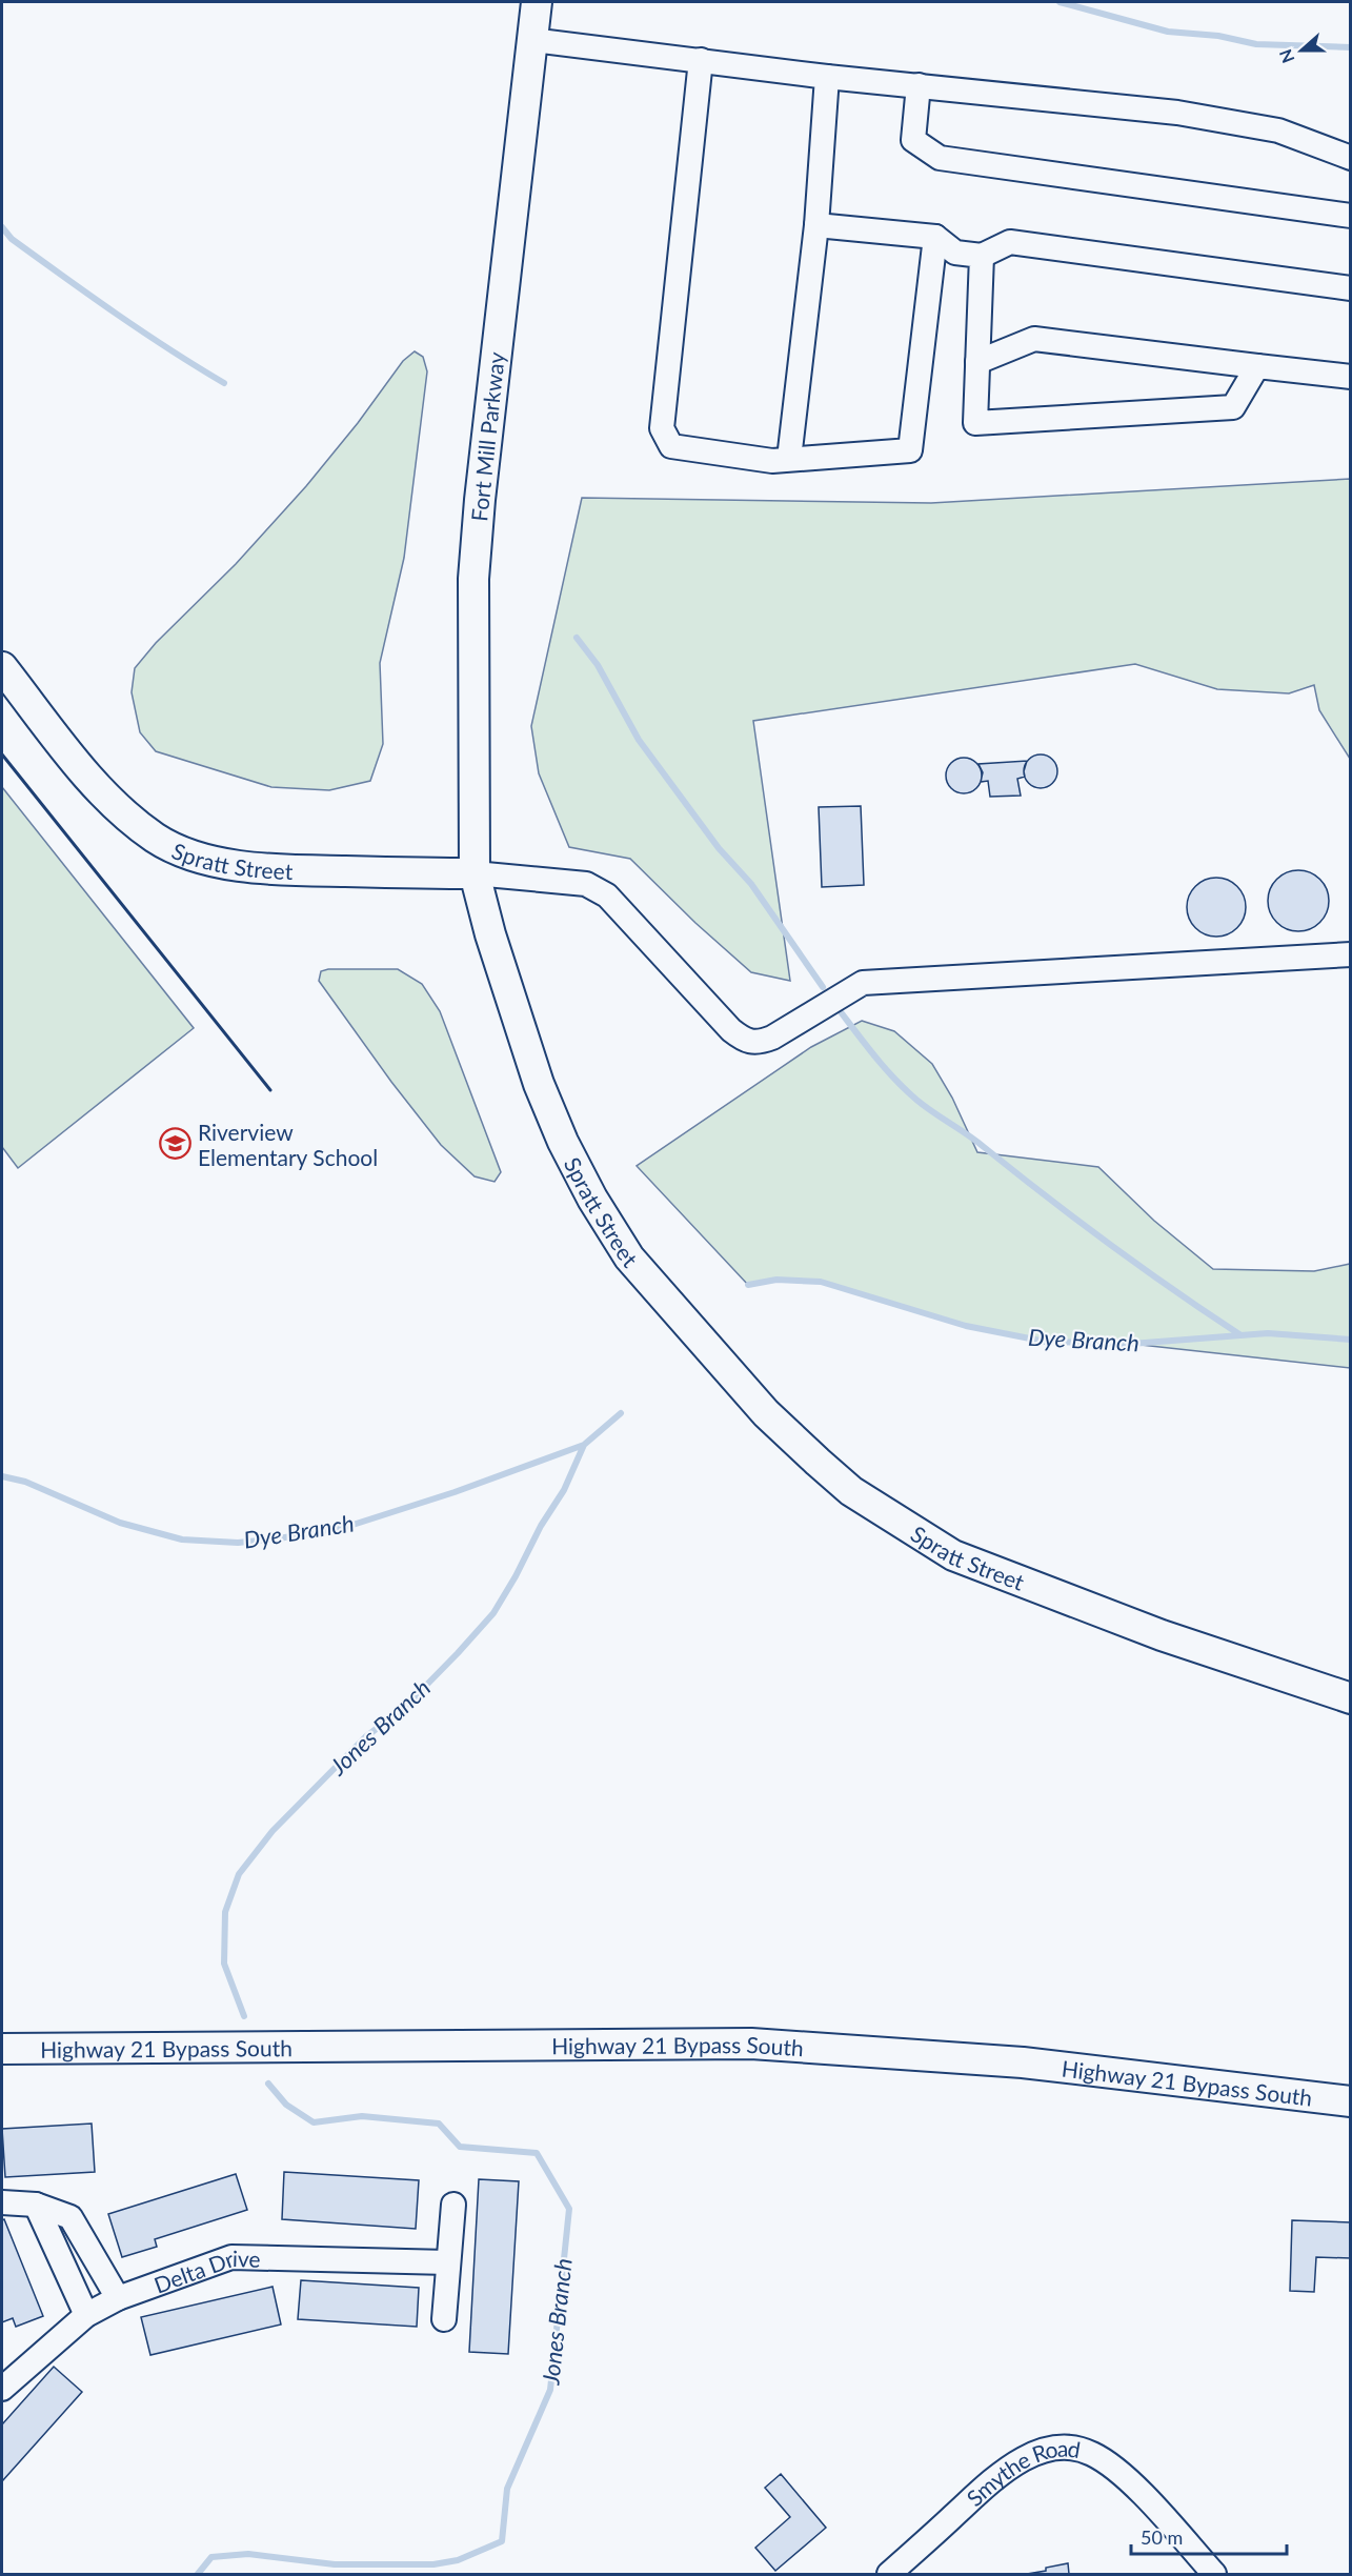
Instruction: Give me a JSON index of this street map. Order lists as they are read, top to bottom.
{
  "streets": {
    "main road": ["Fort Mill Parkway", "Spratt Street", "Highway 21 Bypass South"],
    "street": ["Delta Drive", "Smythe Road"]
  },
  "crossings": [
    ["Fort Mill Parkway", "Spratt Street"]
  ],
  "water": ["Dye Branch", "Jones Branch"],
  "places": {
    "school or university": ["Riverview Elementary School"]
  },
  "scale_bar": "50 m",
  "north": "left"
}
